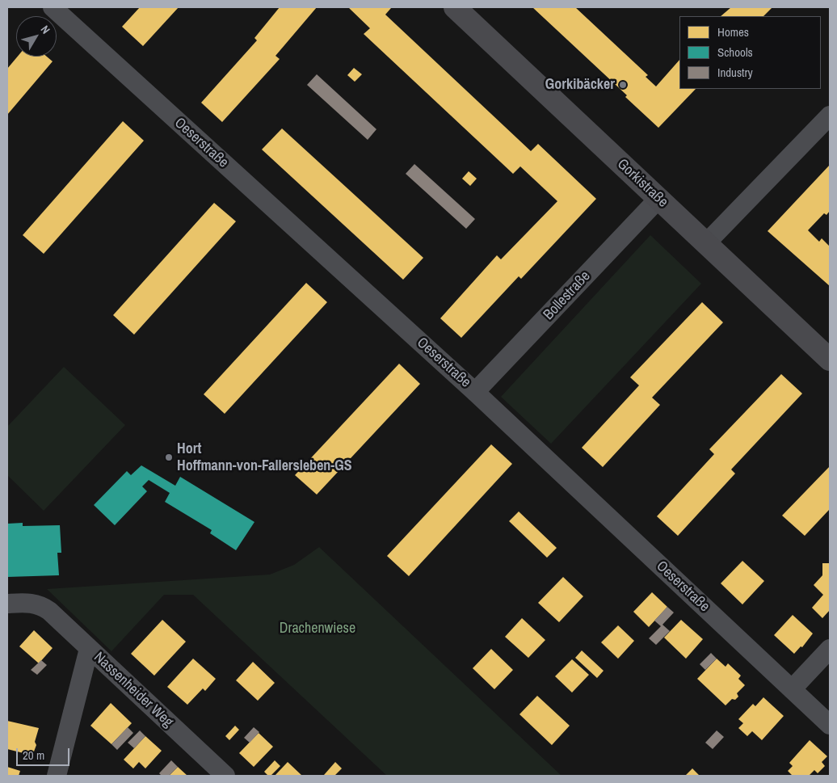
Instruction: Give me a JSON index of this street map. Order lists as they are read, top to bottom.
{
  "streets": {
    "main road": ["Gorkistraße"],
    "street": ["Oeserstraße", "Bollestraße", "Nassenheider Weg"]
  },
  "crossings": [
    ["Oeserstraße", "Bollestraße"],
    ["Gorkistraße", "Bollestraße"]
  ],
  "parks": ["Drachenwiese"],
  "places": ["Gorkibäcker", "Hort Hoffmann-von-Fallersleben-GS"],
  "legend": ["Homes", "Schools", "Industry"],
  "scale_bar": "20 m",
  "north": "top right"
}
